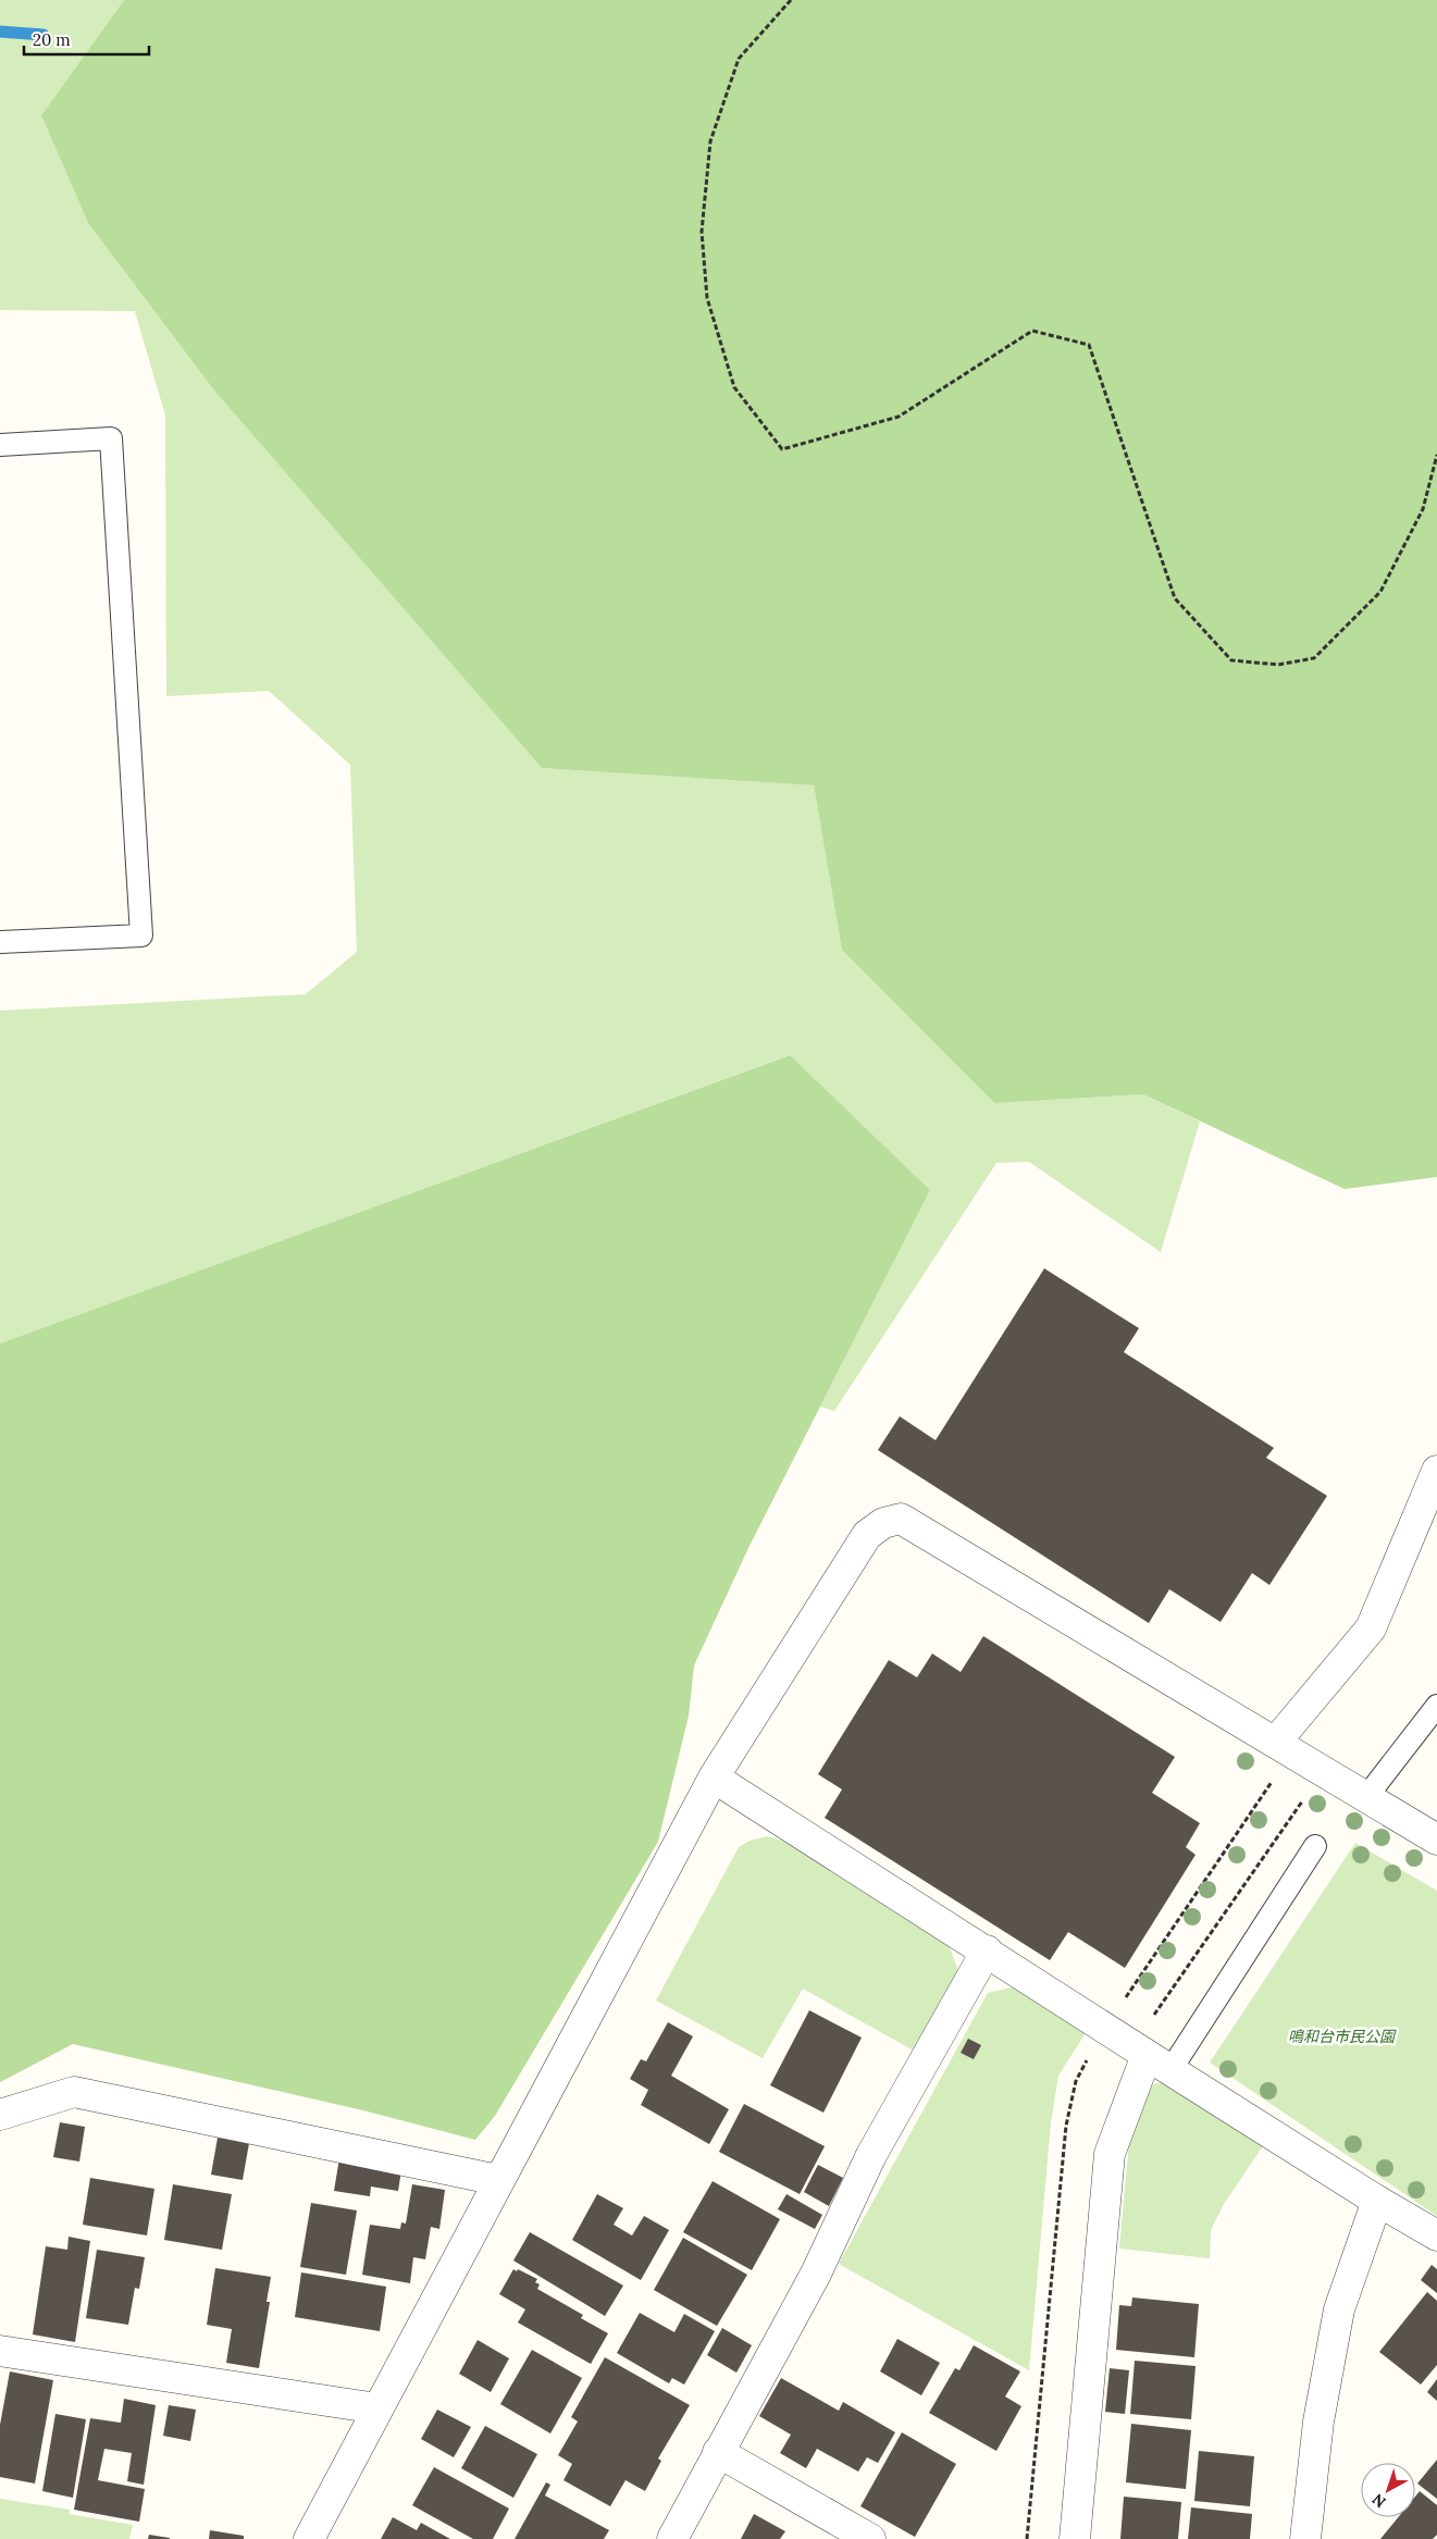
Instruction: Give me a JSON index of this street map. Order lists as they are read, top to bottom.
{
  "parks": ["鳴和台市民公園"],
  "scale_bar": "20 m",
  "north": "bottom left"
}
